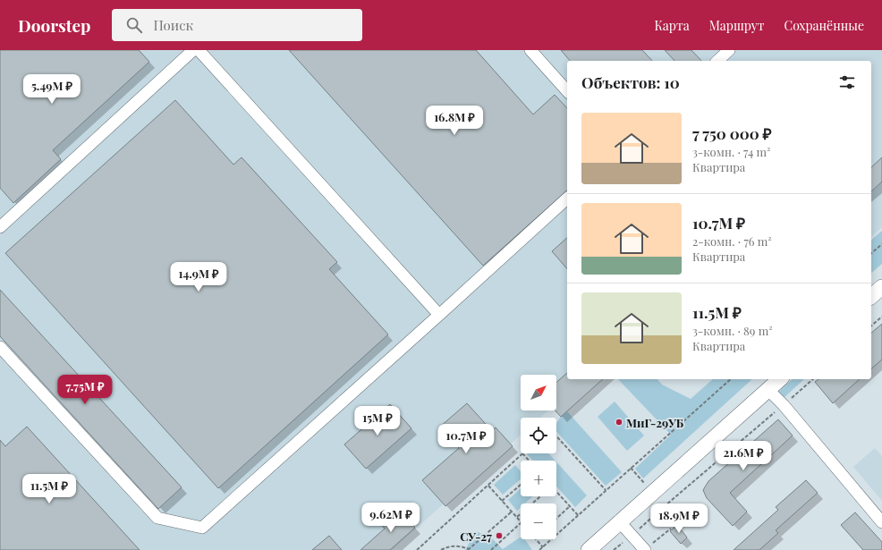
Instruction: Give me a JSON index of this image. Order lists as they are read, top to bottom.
{
  "places": ["МиГ-29УБ", "СУ-27"],
  "north": "top right",
  "page": {
    "header": "Doorstep",
    "search": "Поиск",
    "nav": ["Карта", "Маршрут", "Сохранённые"],
    "heading": "Объектов: 10",
    "price": [
      "5.49M ₽",
      "16.8M ₽",
      "14.9M ₽",
      "7.75M ₽",
      "15M ₽",
      "10.7M ₽",
      "21.6M ₽",
      "11.5M ₽",
      "9.62M ₽",
      "18.9M ₽"
    ],
    "list": [
      {
        "name": "7 750 000 ₽",
        "note": "3-комн. · 74 m² · Квартира"
      },
      {
        "name": "10.7M ₽",
        "note": "2-комн. · 76 m² · Квартира"
      },
      {
        "name": "11.5M ₽",
        "note": "3-комн. · 89 m² · Квартира"
      }
    ],
    "map_buttons": ["+", "−"]
  }
}
